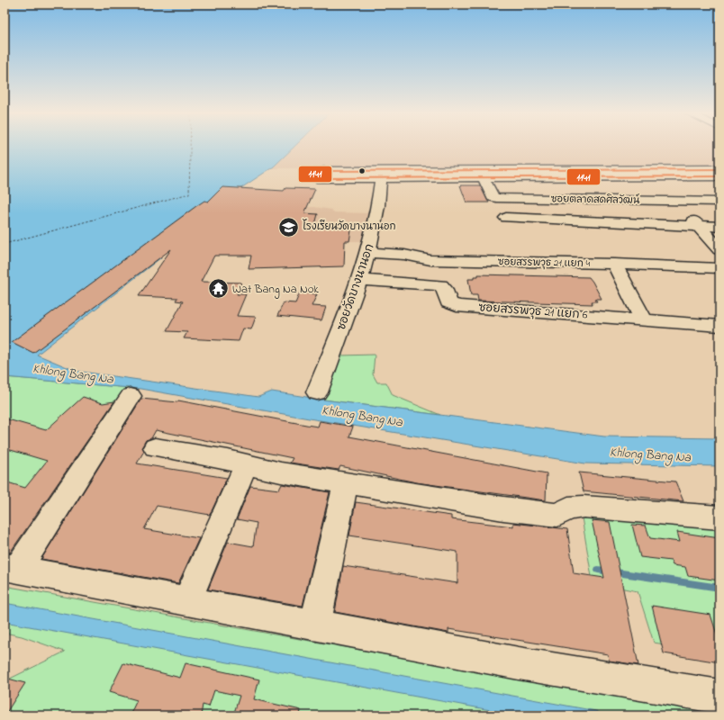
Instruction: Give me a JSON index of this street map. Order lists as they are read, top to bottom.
{
  "streets": {
    "street": [
      "ซอยตลาดสดศิลวัฒน์",
      "ซอยสรรพวุธ 21 แยก 4",
      "ซอยวัดบางนานอก",
      "ซอยสรรพวุธ 21 แยก 6"
    ]
  },
  "crossings": [
    ["ซอยสรรพวุธ 21 แยก 4", "ซอยวัดบางนานอก"],
    ["ซอยวัดบางนานอก", "ซอยสรรพวุธ 21 แยก 6"]
  ],
  "water": ["Khlong Bang Na"],
  "places": {
    "school or university": ["โรงเรียนวัดบางนานอก"],
    "temple": ["Wat Bang Na Nok"]
  },
  "lines": ["transit line 1141"]
}
